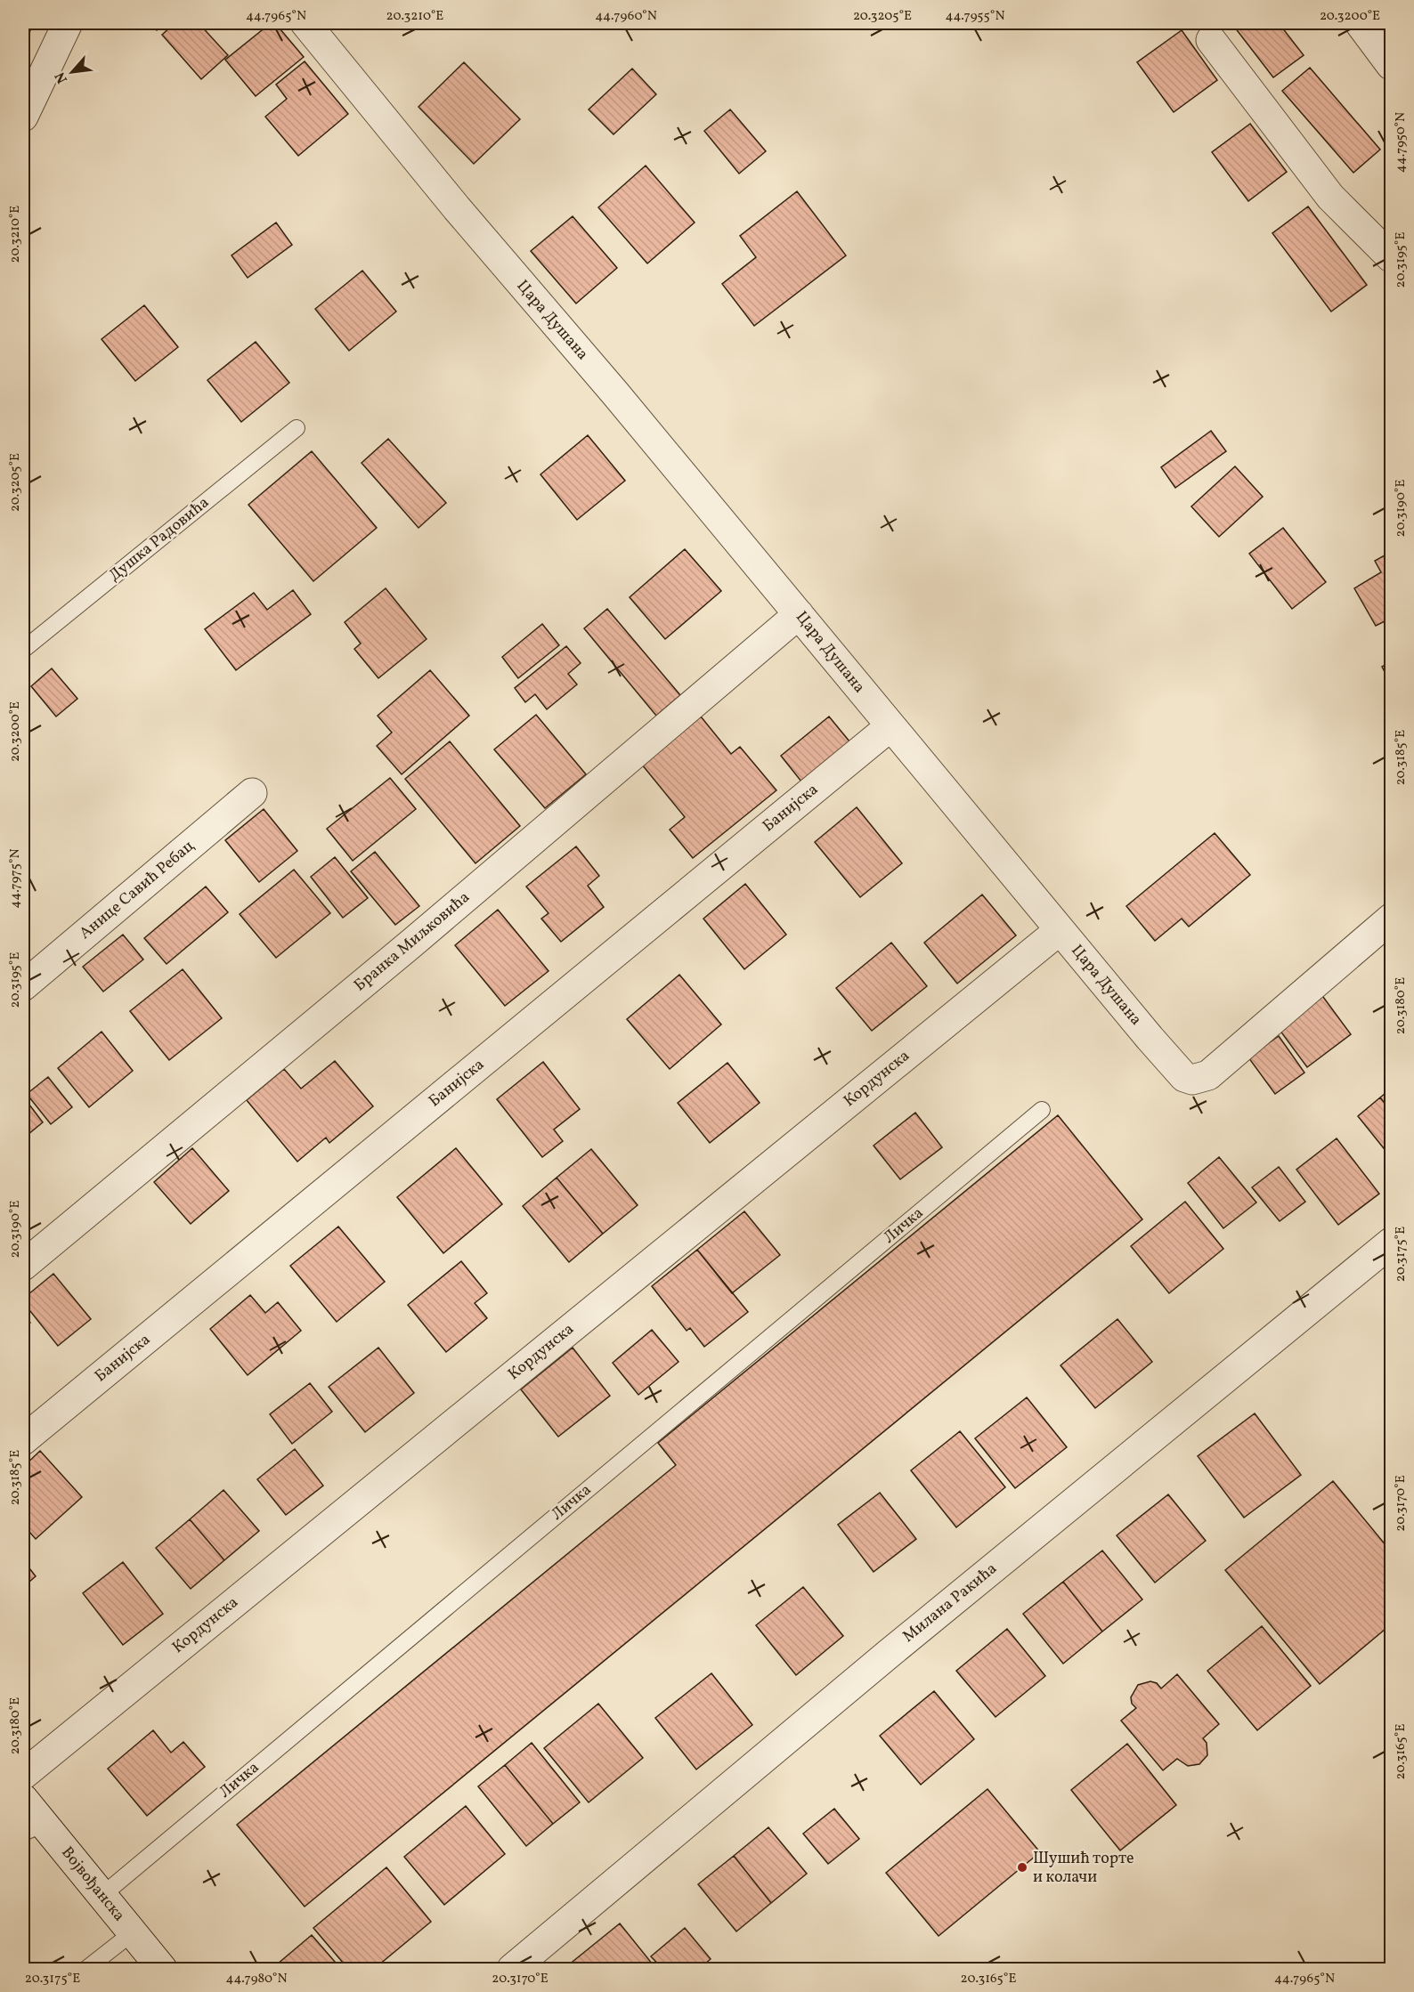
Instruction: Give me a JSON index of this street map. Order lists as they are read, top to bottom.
{
  "streets": {
    "street": [
      "Цара Душана",
      "Банијска",
      "Анице Савић Ребац",
      "Бранка Миљковића",
      "Кордунска",
      "Милана Ракића",
      "Војвођанска"
    ],
    "lane": ["Душка Радовића", "Личка"]
  },
  "crossings": [
    ["Цара Душана", "Банијска"],
    ["Цара Душана", "Бранка Миљковића"],
    ["Цара Душана", "Кордунска"],
    ["Личка", "Војвођанска"]
  ],
  "places": ["Шушић торте и колачи"],
  "north": "bottom left",
  "coordinates": [
    "44.7965°N",
    "20.3210°E",
    "44.7960°N",
    "20.3205°E",
    "44.7955°N",
    "20.3200°E",
    "44.7950°N",
    "20.3195°E",
    "20.3190°E",
    "20.3185°E",
    "44.7975°N",
    "20.3180°E",
    "20.3175°E",
    "20.3170°E",
    "20.3165°E",
    "44.7980°N"
  ]
}
